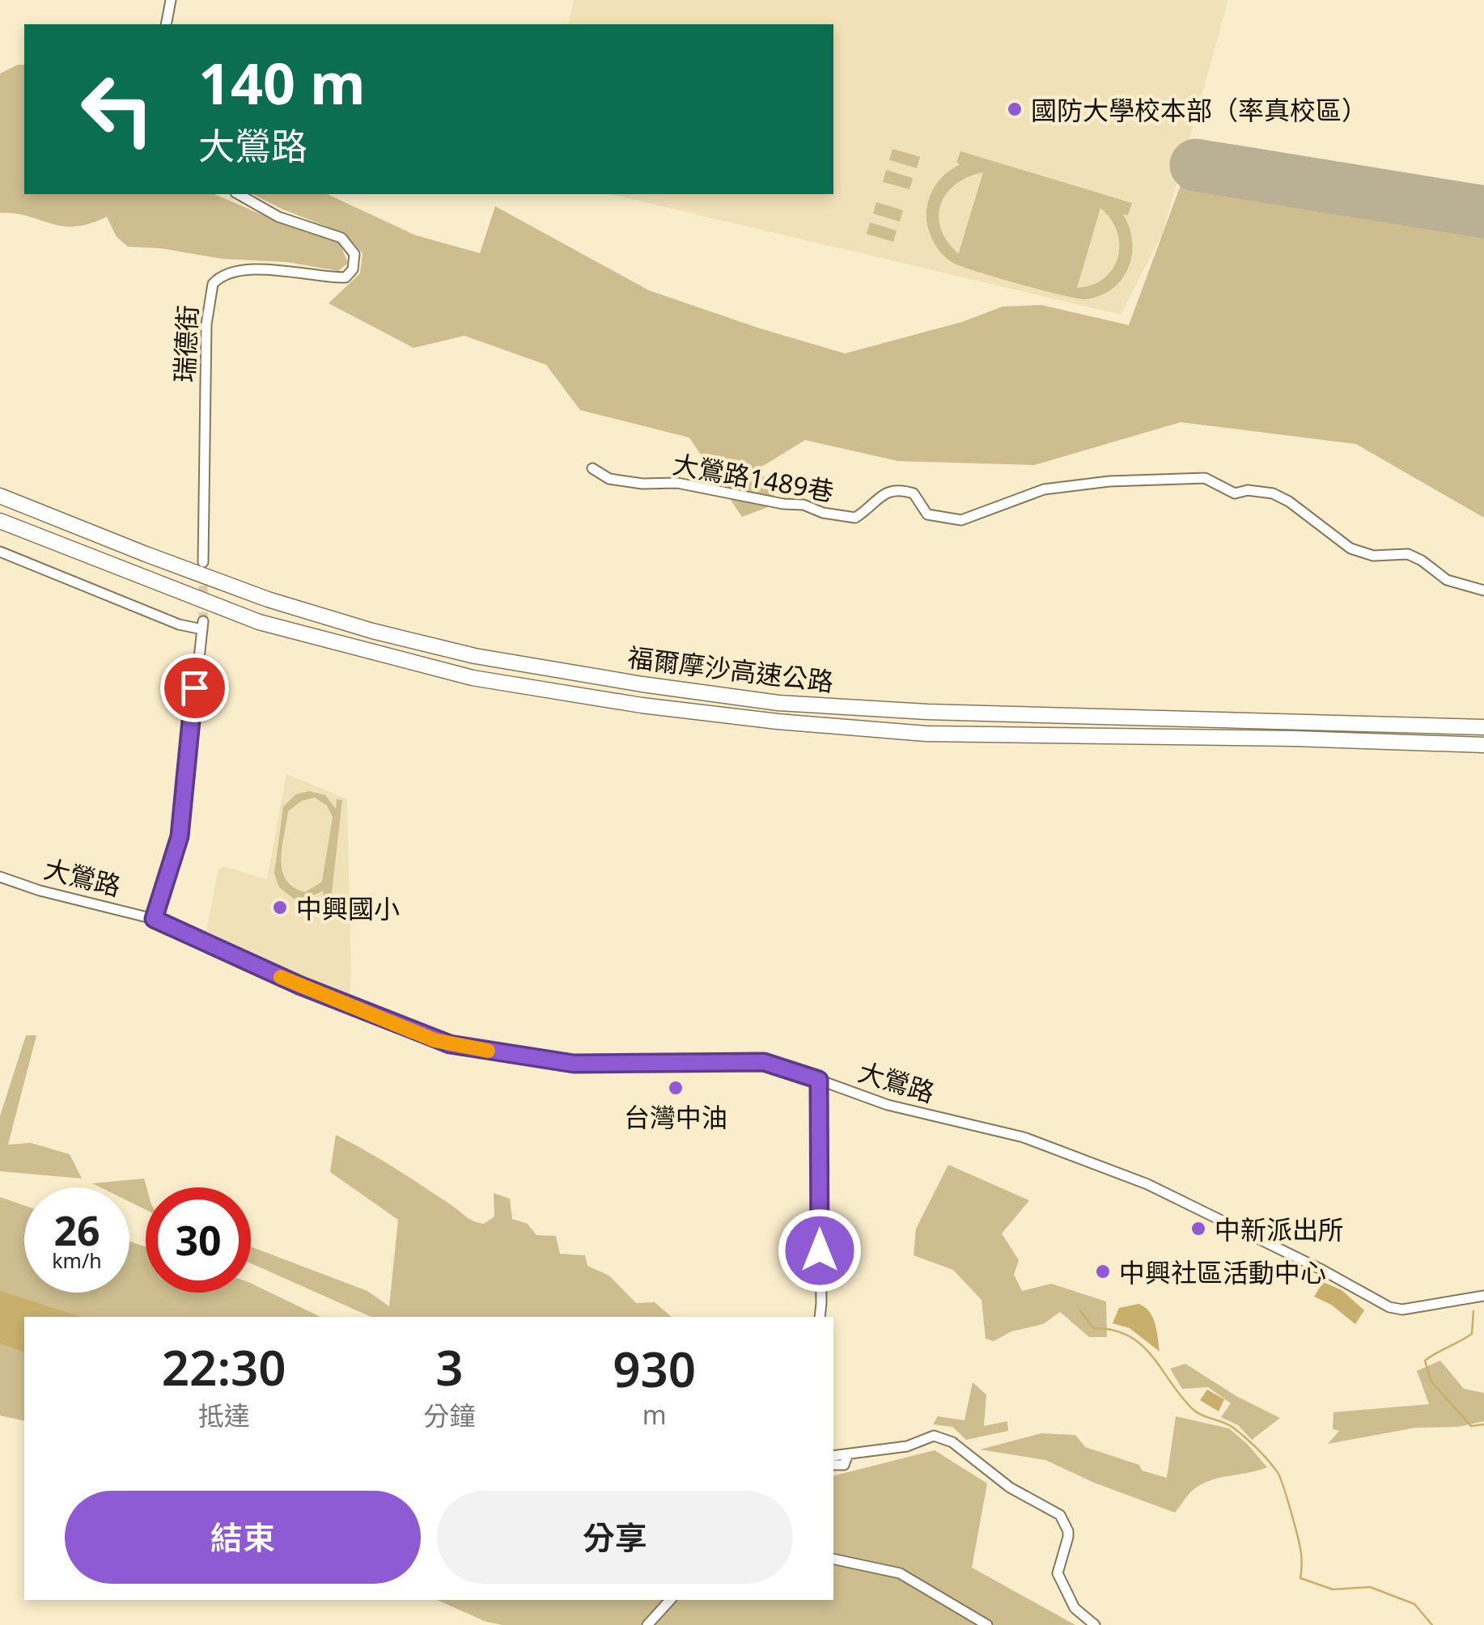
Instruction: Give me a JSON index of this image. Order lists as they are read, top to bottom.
{
  "streets": {
    "highway": ["福爾摩沙高速公路"],
    "street": ["瑞德街", "大鶯路1489巷", "大鶯路"]
  },
  "places": [
    "國防大學校本部（率真校區）",
    "中興國小",
    "台灣中油",
    "中新派出所",
    "中興社區活動中心"
  ],
  "page": {
    "turn": ["140 m", "大鶯路"],
    "speed": "26 km/h",
    "limit": "30",
    "eta": [
      "22:30",
      "抵達",
      "3",
      "分鐘",
      "930",
      "m"
    ],
    "buttons": ["結束", "分享"]
  }
}
